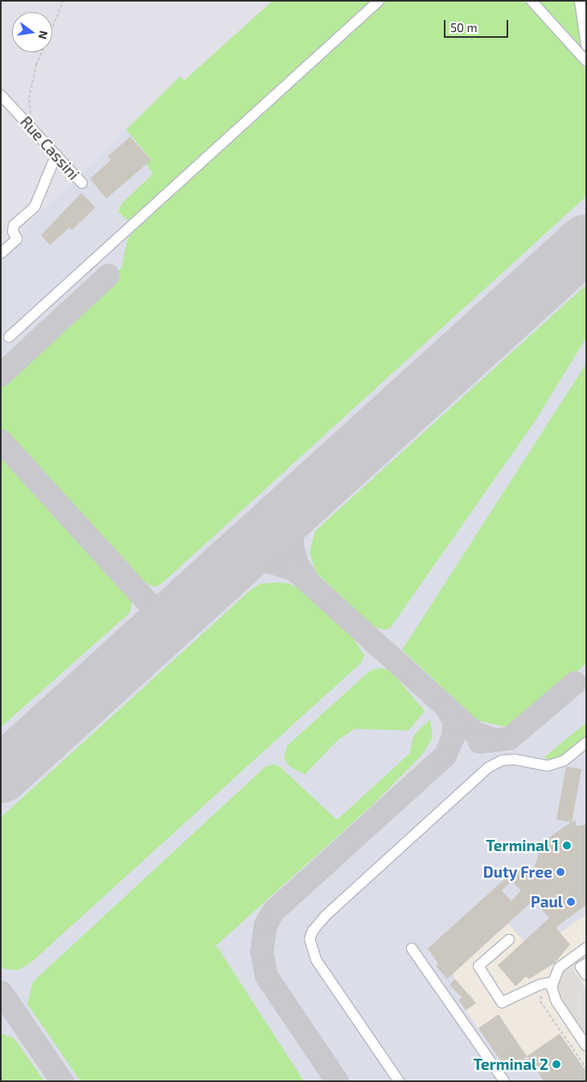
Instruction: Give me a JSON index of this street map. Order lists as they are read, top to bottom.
{
  "streets": {
    "lane": ["Rue Cassini"]
  },
  "places": [
    "Terminal 1",
    "Duty Free",
    "Paul",
    "Terminal 2"
  ],
  "scale_bar": "50 m",
  "north": "right"
}
